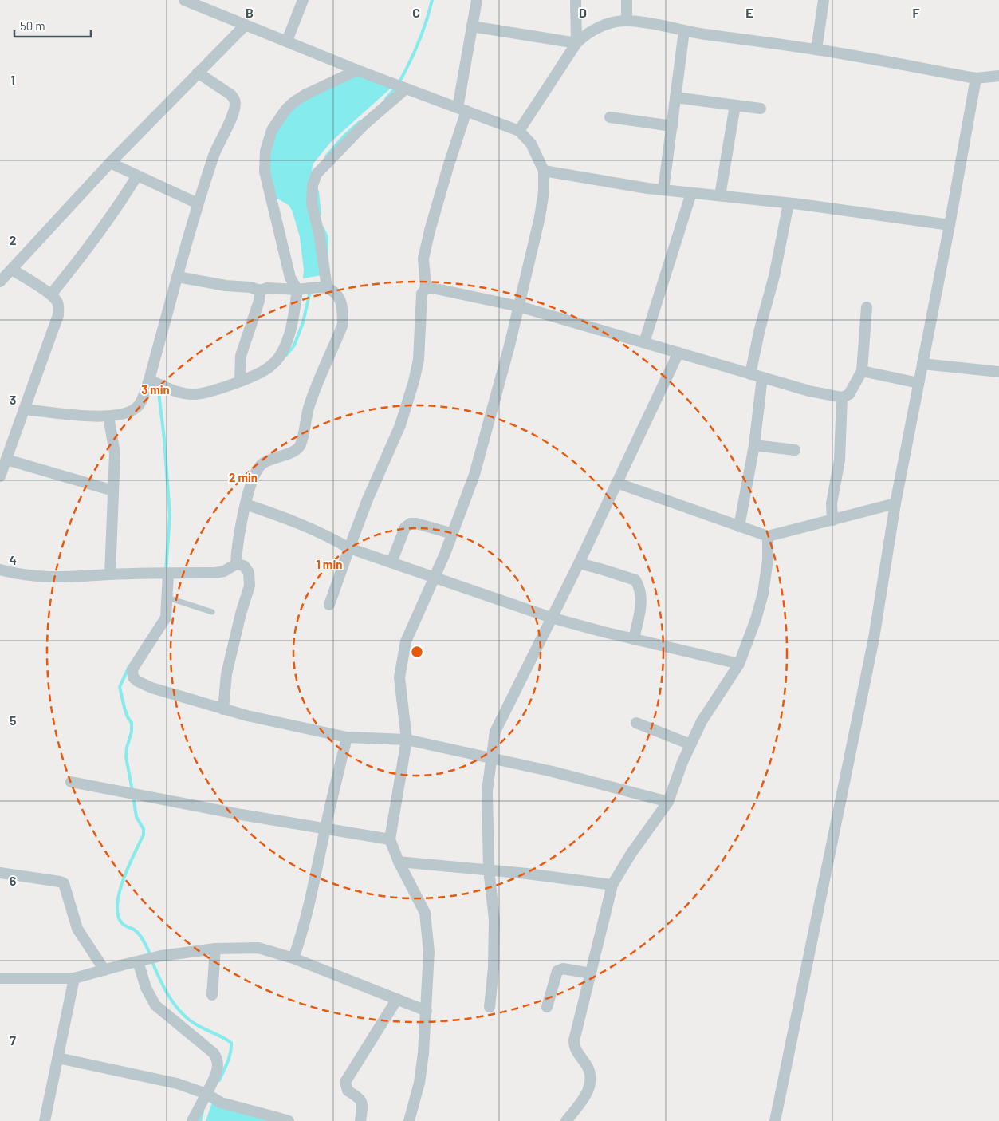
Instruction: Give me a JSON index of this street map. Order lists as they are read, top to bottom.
{
  "scale_bar": "50 m",
  "grid": {
    "columns": [
      "B",
      "C",
      "D",
      "E",
      "F"
    ],
    "rows": [
      "1",
      "2",
      "3",
      "4",
      "5",
      "6",
      "7"
    ]
  },
  "rings": ["3 min", "2 min", "1 min"]
}
